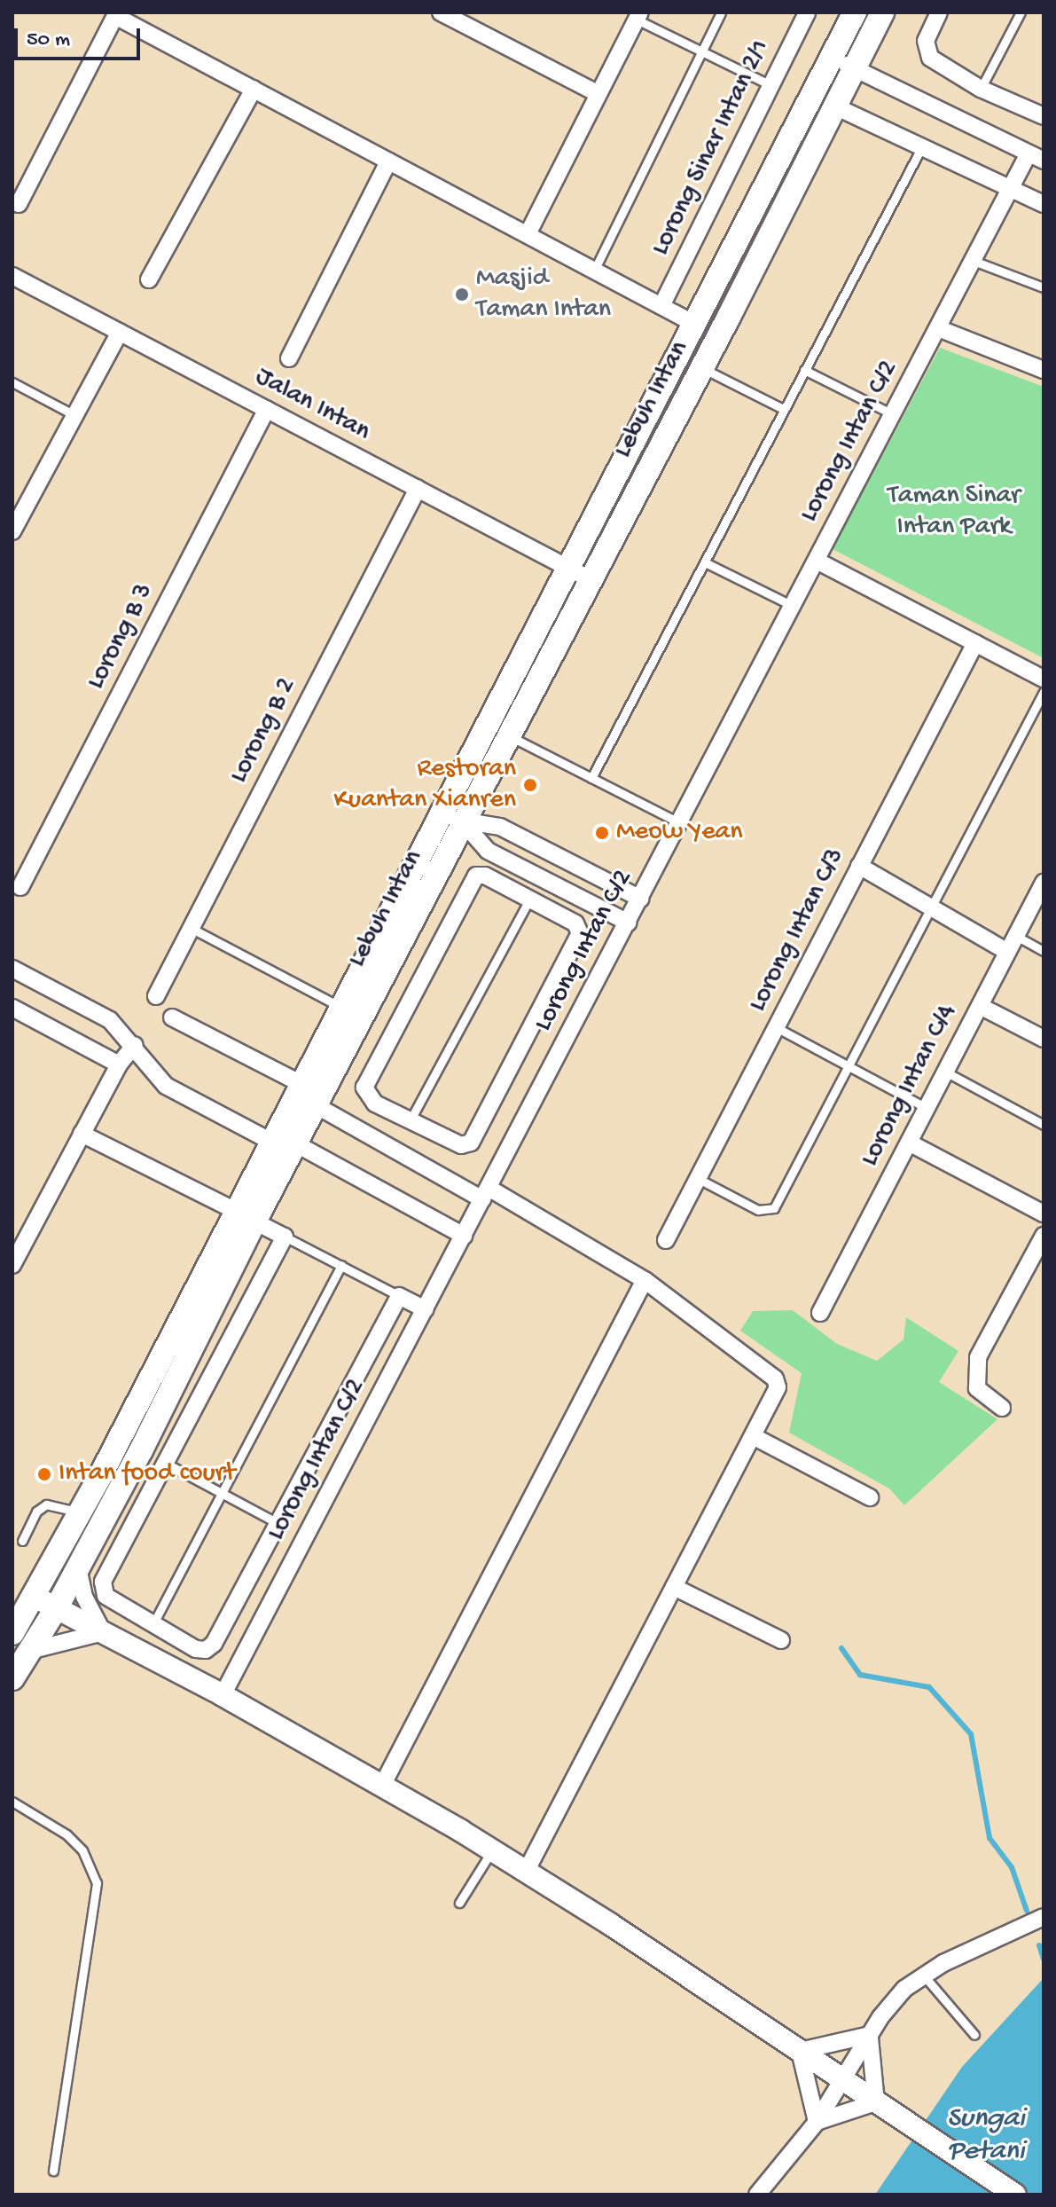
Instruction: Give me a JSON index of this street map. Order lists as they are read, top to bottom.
{
  "streets": {
    "main road": ["Lebuh Intan"],
    "street": [
      "Lorong Sinar Intan 2/1",
      "Jalan Intan",
      "Lorong Intan C/2",
      "Lorong B 3",
      "Lorong B 2",
      "Lorong Intan C/3",
      "Lorong Intan C/4"
    ]
  },
  "crossings": [
    ["Lebuh Intan", "Jalan Intan"],
    ["Jalan Intan", "Lorong B 3"],
    ["Jalan Intan", "Lorong B 2"]
  ],
  "water": ["Sungai Petani"],
  "parks": ["Taman Sinar Intan Park"],
  "places": [
    "Masjid Taman Intan",
    "Restoran Kuantan Xianren",
    "Meow Yean",
    "Intan food court"
  ],
  "scale_bar": "50 m"
}
